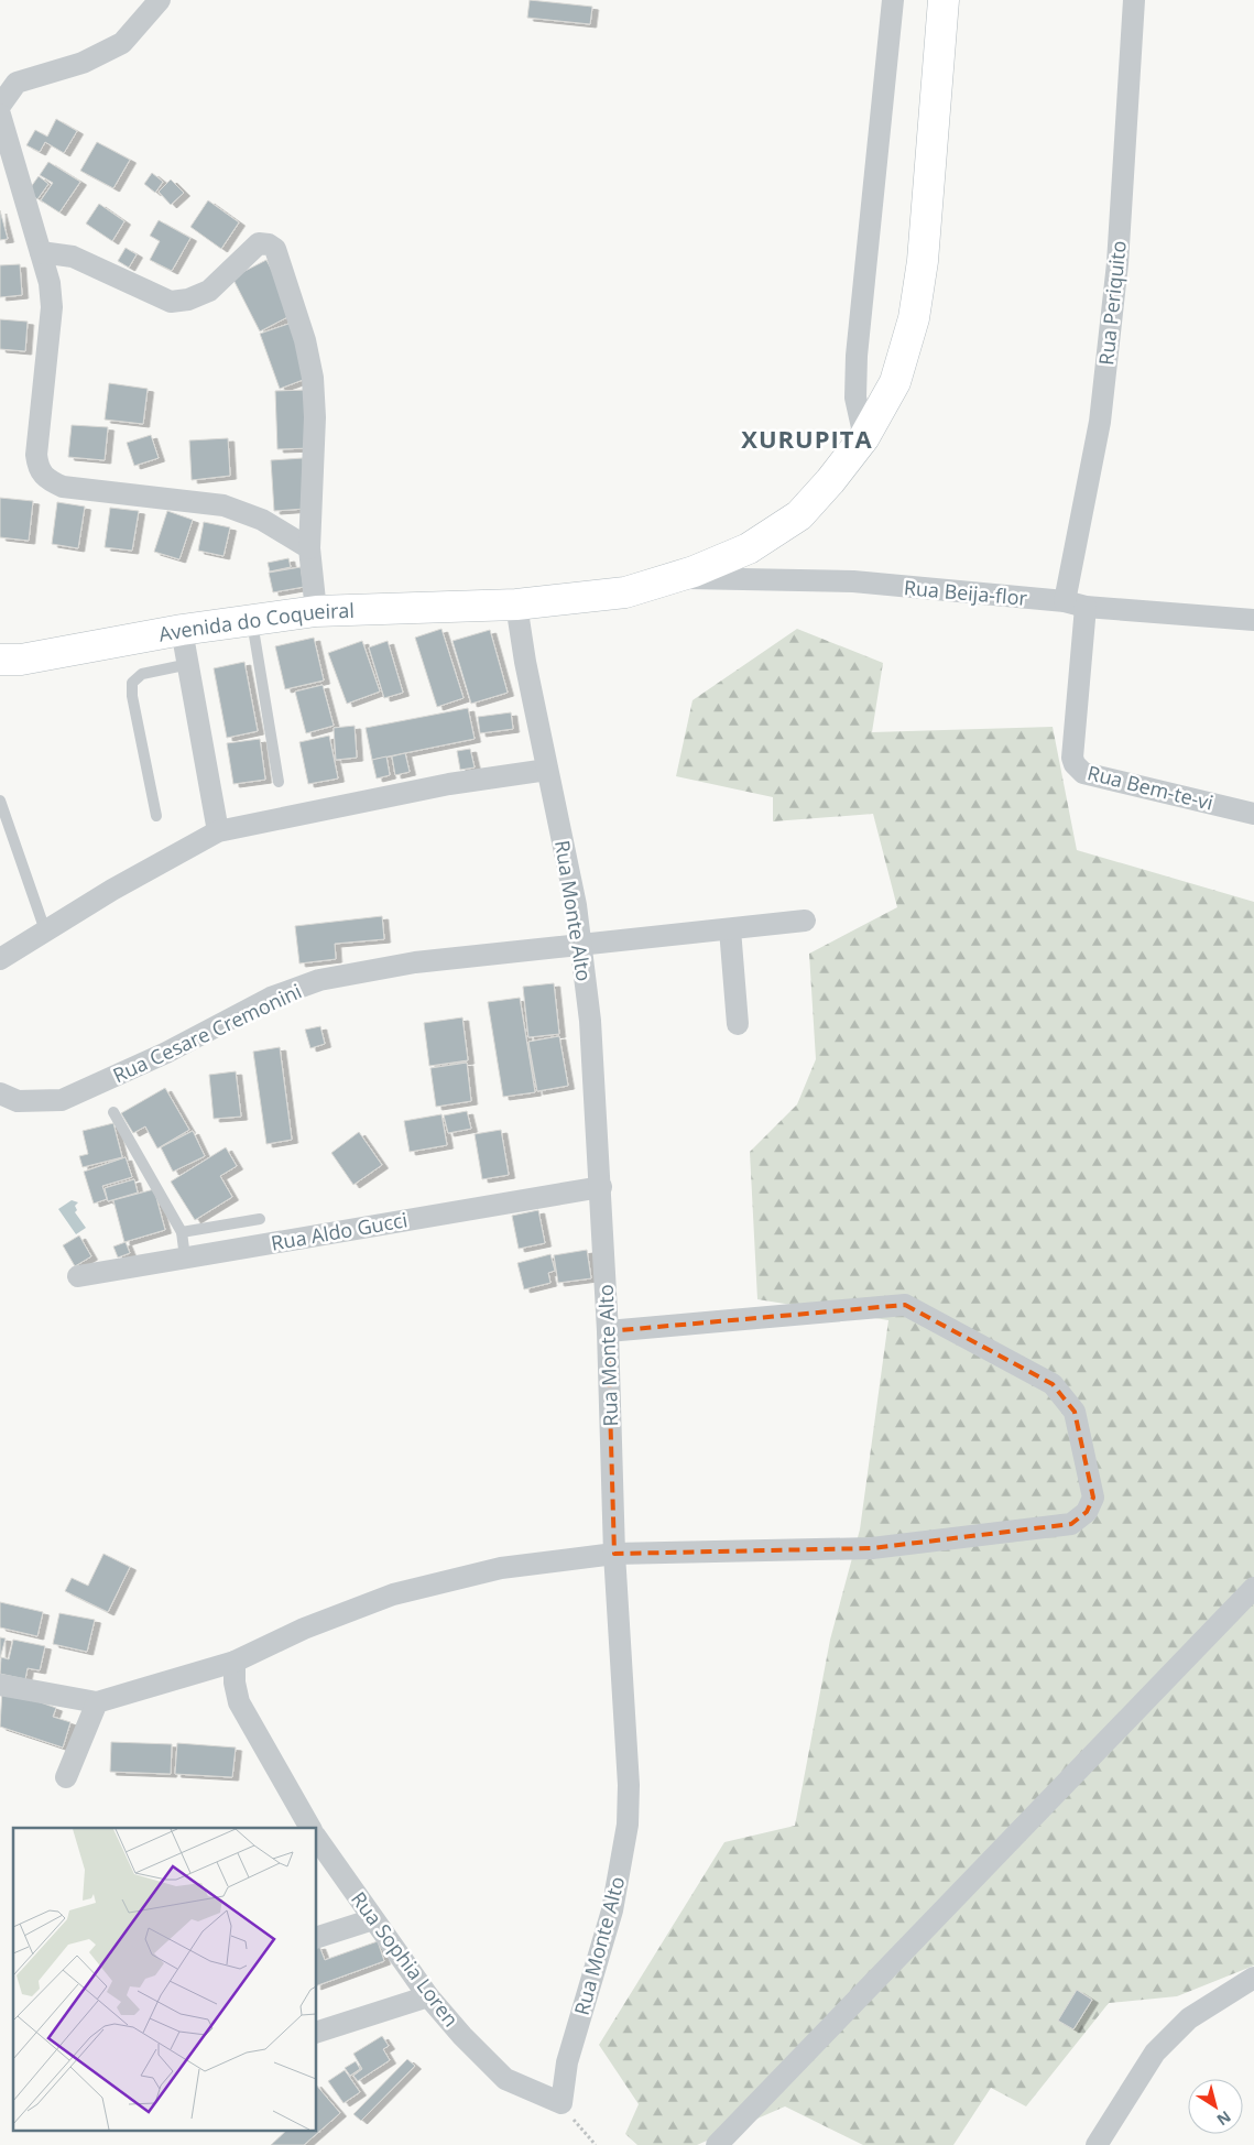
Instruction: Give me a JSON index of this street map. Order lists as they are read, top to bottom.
{
  "streets": {
    "main road": ["Avenida do Coqueiral"],
    "street": [
      "Rua Periquito",
      "Rua Beija-flor",
      "Rua Bem-te-vi",
      "Rua Monte Alto",
      "Rua Cesare Cremonini",
      "Rua Aldo Gucci",
      "Rua Sophia Loren"
    ]
  },
  "crossings": [
    ["Rua Periquito", "Rua Beija-flor"],
    ["Rua Periquito", "Rua Bem-te-vi"],
    ["Rua Beija-flor", "Avenida do Coqueiral"],
    ["Rua Beija-flor", "Rua Bem-te-vi"],
    ["Avenida do Coqueiral", "Rua Monte Alto"],
    ["Rua Monte Alto", "Rua Cesare Cremonini"],
    ["Rua Monte Alto", "Rua Aldo Gucci"],
    ["Rua Monte Alto", "Rua Sophia Loren"]
  ],
  "districts": ["XURUPITA"],
  "north": "bottom right"
}
